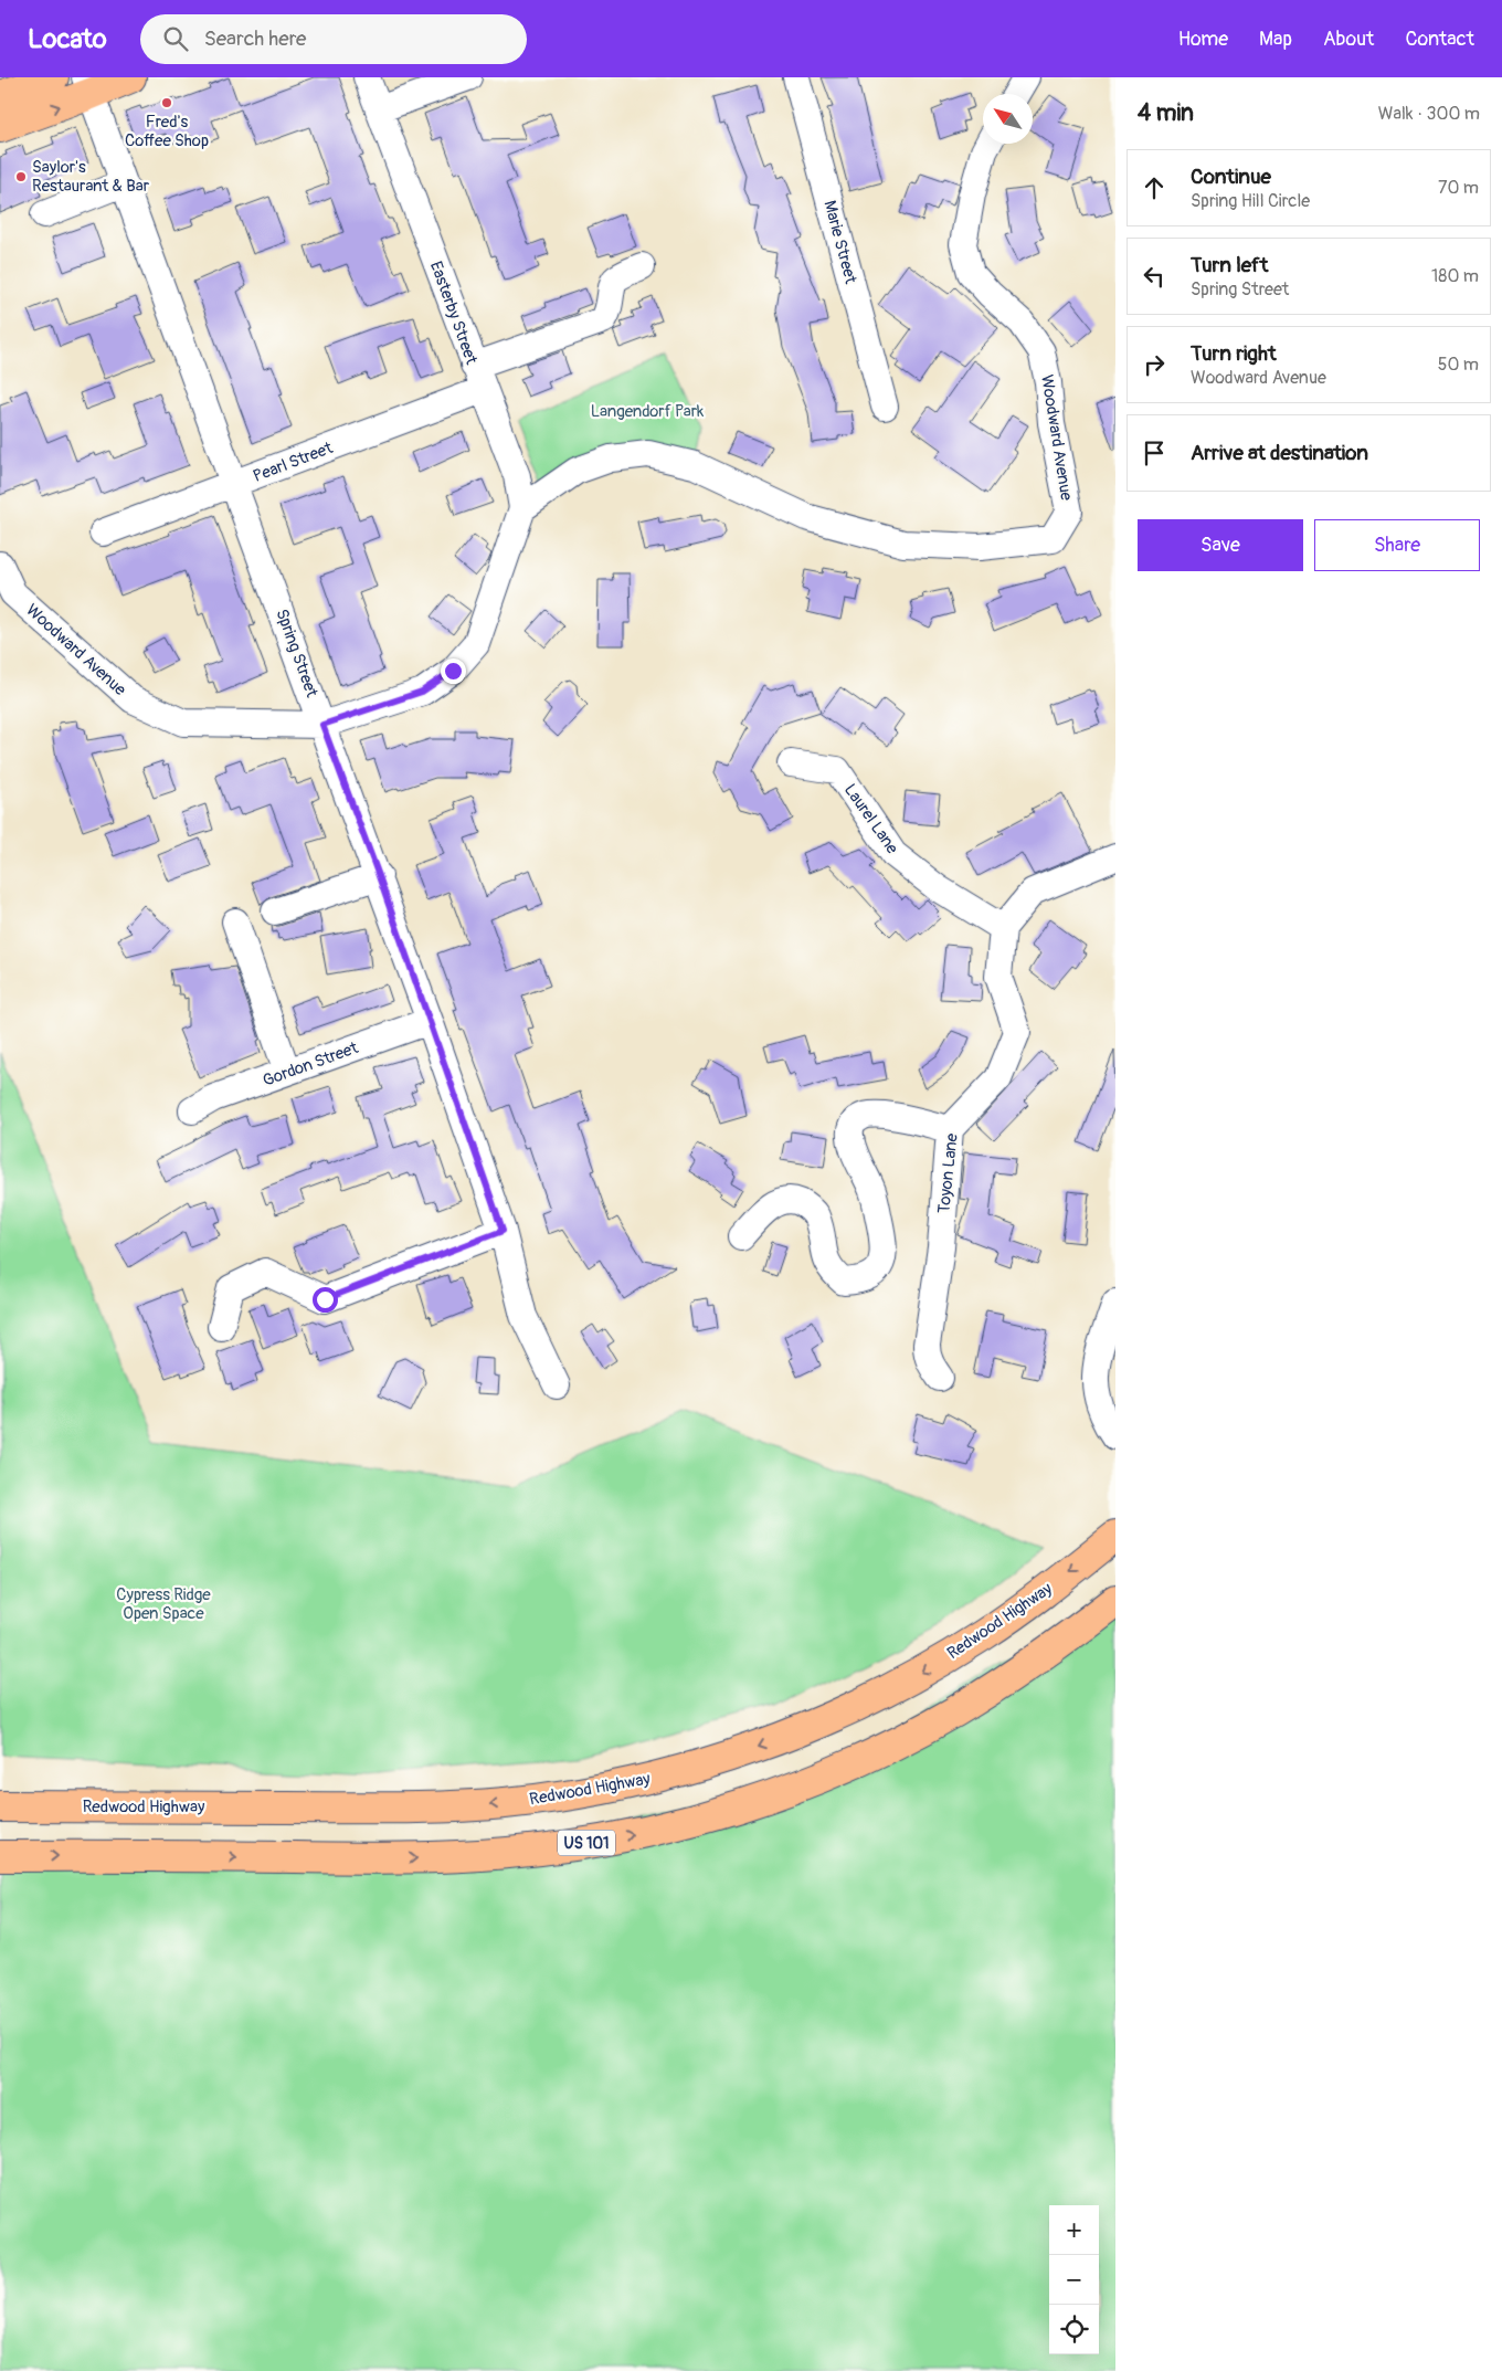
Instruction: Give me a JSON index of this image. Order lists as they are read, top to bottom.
{
  "streets": {
    "main road": ["Redwood Highway", "US 101"],
    "street": [
      "Marie Street",
      "Easterby Street",
      "Woodward Avenue",
      "Pearl Street",
      "Spring Street",
      "Laurel Lane",
      "Gordon Street",
      "Toyon Lane"
    ]
  },
  "crossings": [
    ["Easterby Street", "Woodward Avenue"],
    ["Easterby Street", "Pearl Street"],
    ["Woodward Avenue", "Spring Street"],
    ["Pearl Street", "Spring Street"],
    ["Spring Street", "Gordon Street"],
    ["Laurel Lane", "Toyon Lane"]
  ],
  "parks": ["Langendorf Park", "Cypress Ridge Open Space"],
  "places": ["Fred's Coffee Shop", "Saylor's Restaurant & Bar"],
  "north": "top left",
  "page": {
    "header": "Locato",
    "search": "Search here",
    "nav": [
      "Home",
      "Map",
      "About",
      "Contact"
    ],
    "heading": ["4 min", "Walk · 300 m"],
    "list": [
      ["Continue", "Spring Hill Circle", "70 m"],
      ["Turn left", "Spring Street", "180 m"],
      ["Turn right", "Woodward Avenue", "50 m"],
      "Arrive at destination"
    ],
    "buttons": ["Save", "Share"],
    "map_buttons": ["+", "−"]
  }
}
